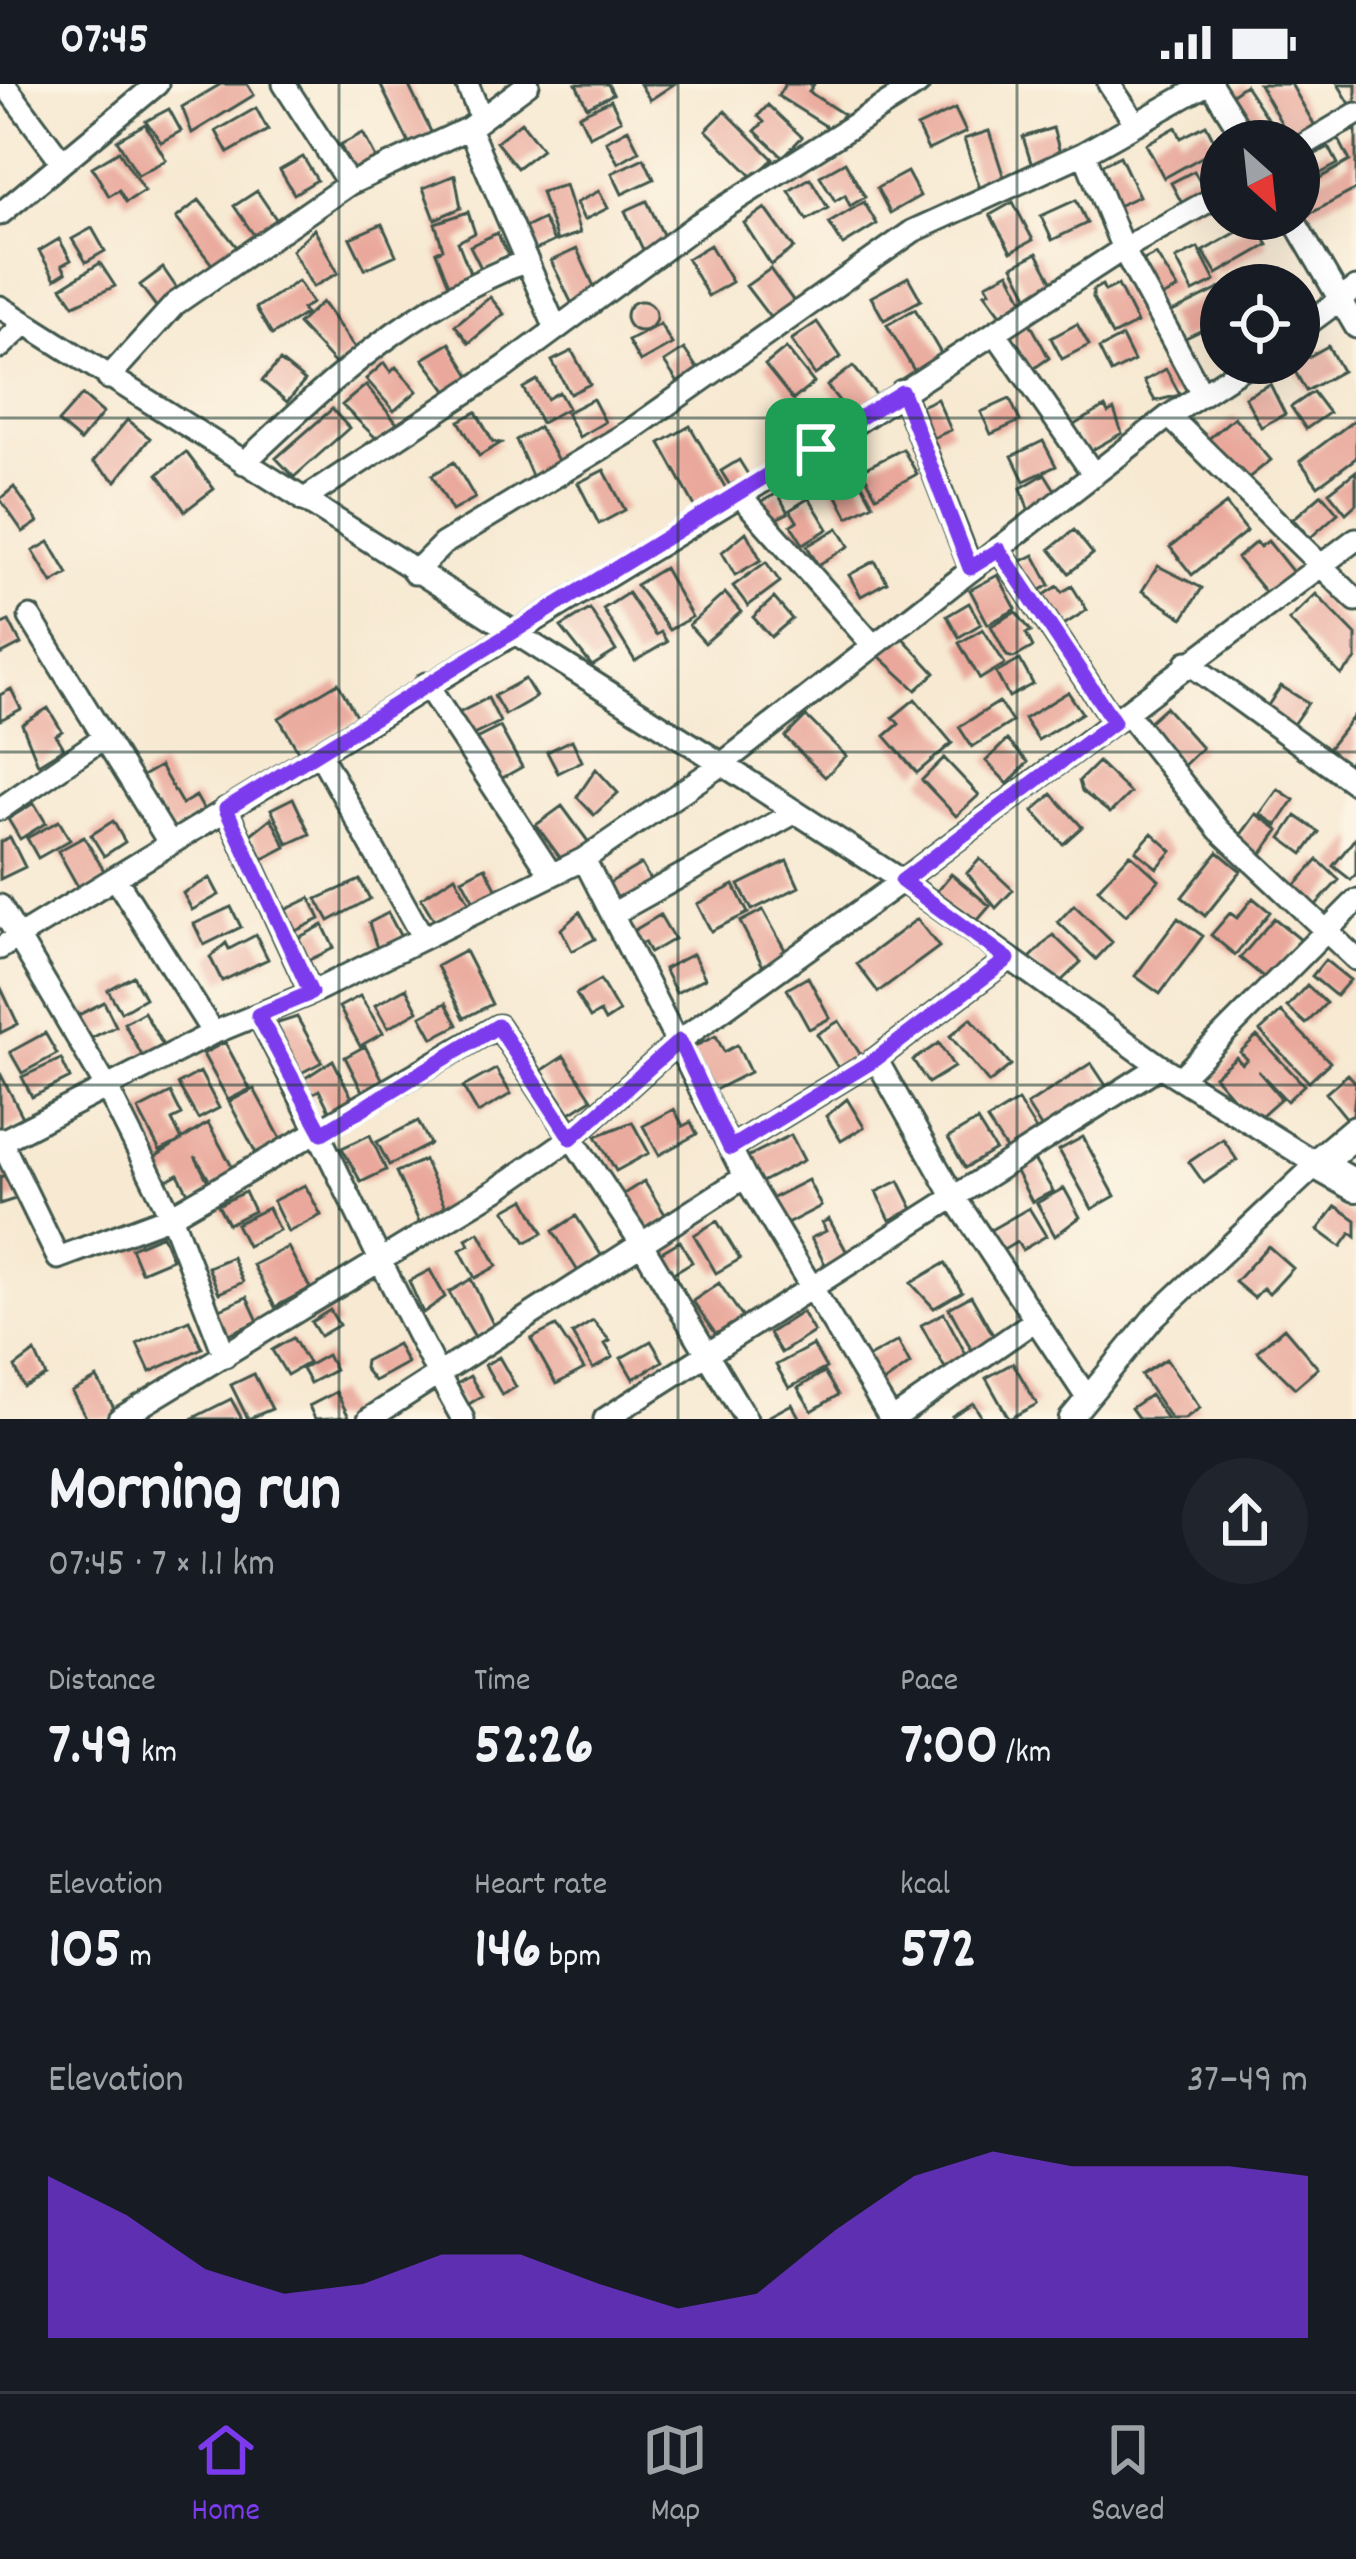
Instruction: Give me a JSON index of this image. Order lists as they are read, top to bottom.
{
  "north": "bottom right",
  "page": {
    "status": "07:45",
    "heading": ["Morning run", "07:45 · 7 × 1.1 km"],
    "stats": [
      ["Distance", "7.49 km"],
      ["Time", "52:26"],
      ["Pace", "7:00 /km"],
      ["Elevation", "105 m"],
      ["Heart rate", "146 bpm"],
      ["kcal", "572"]
    ],
    "chart": ["Elevation", "37–49 m"],
    "tabs": ["Home", "Map", "Saved"]
  }
}
